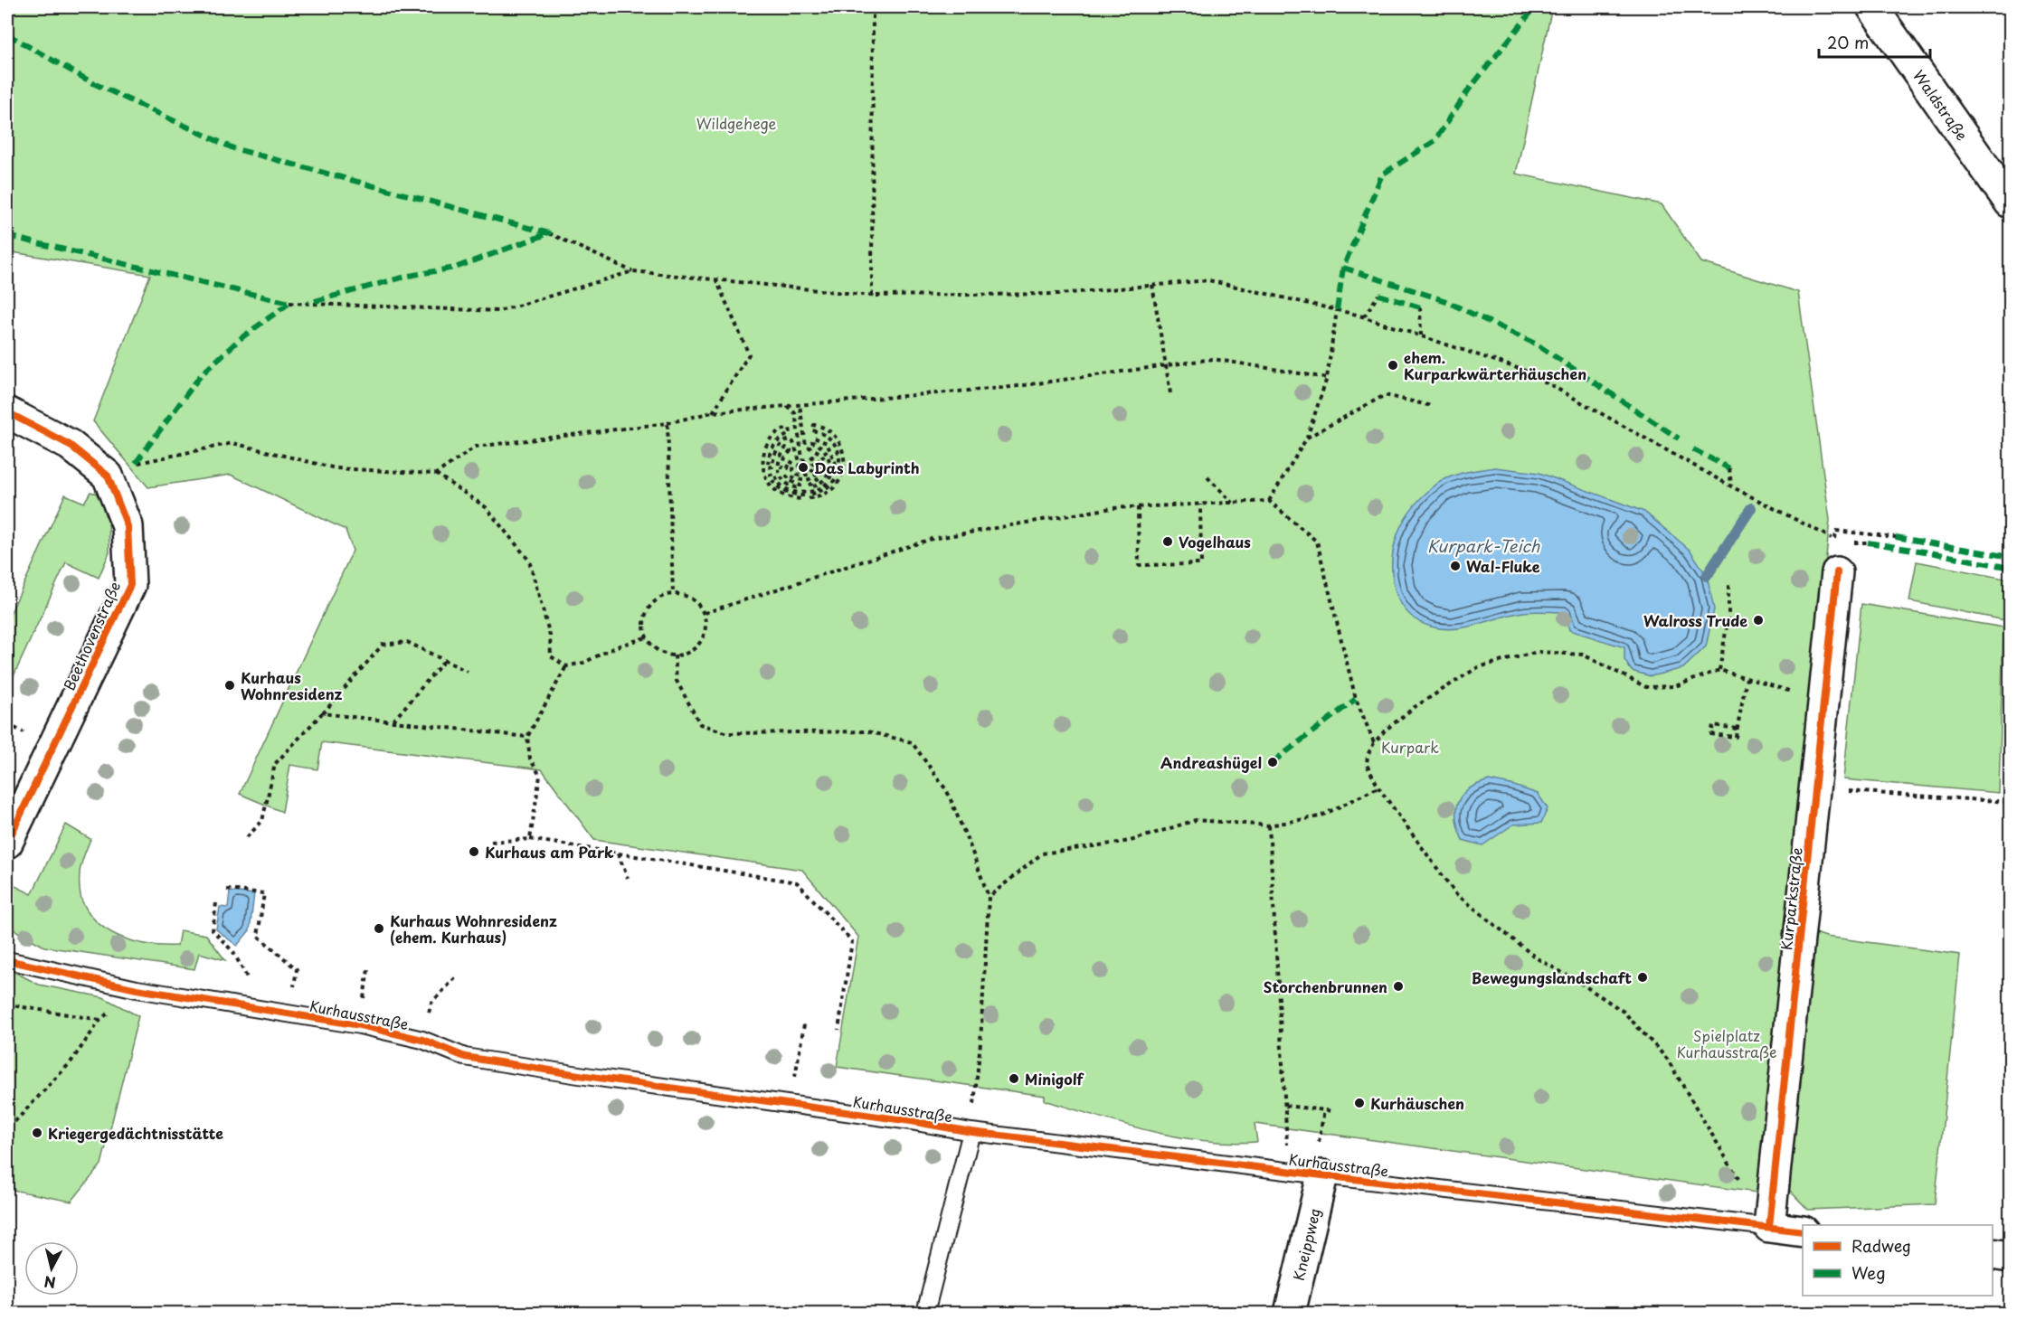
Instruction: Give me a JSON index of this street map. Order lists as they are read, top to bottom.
{
  "streets": {
    "street": [
      "Waldstraße",
      "Beethovenstraße",
      "Kurparkstraße",
      "Kurhausstraße",
      "Kneippweg"
    ]
  },
  "crossings": [
    ["Kurparkstraße", "Kurhausstraße"],
    ["Kurhausstraße", "Kneippweg"]
  ],
  "water": ["Kurpark-Teich"],
  "parks": ["Wildgehege", "Kurpark", "Spielplatz Kurhausstraße"],
  "places": [
    "ehem. Kurparkwärterhäuschen",
    "Das Labyrinth",
    "Vogelhaus",
    "Wal-Fluke",
    "Walross Trude",
    "Kurhaus Wohnresidenz",
    "Andreashügel",
    "Kurhaus am Park",
    "Kurhaus Wohnresidenz (ehem. Kurhaus)",
    "Bewegungslandschaft",
    "Storchenbrunnen",
    "Minigolf",
    "Kurhäuschen",
    "Kriegergedächtnisstätte"
  ],
  "legend": ["Radweg", "Weg"],
  "scale_bar": "20 m",
  "north": "bottom"
}
